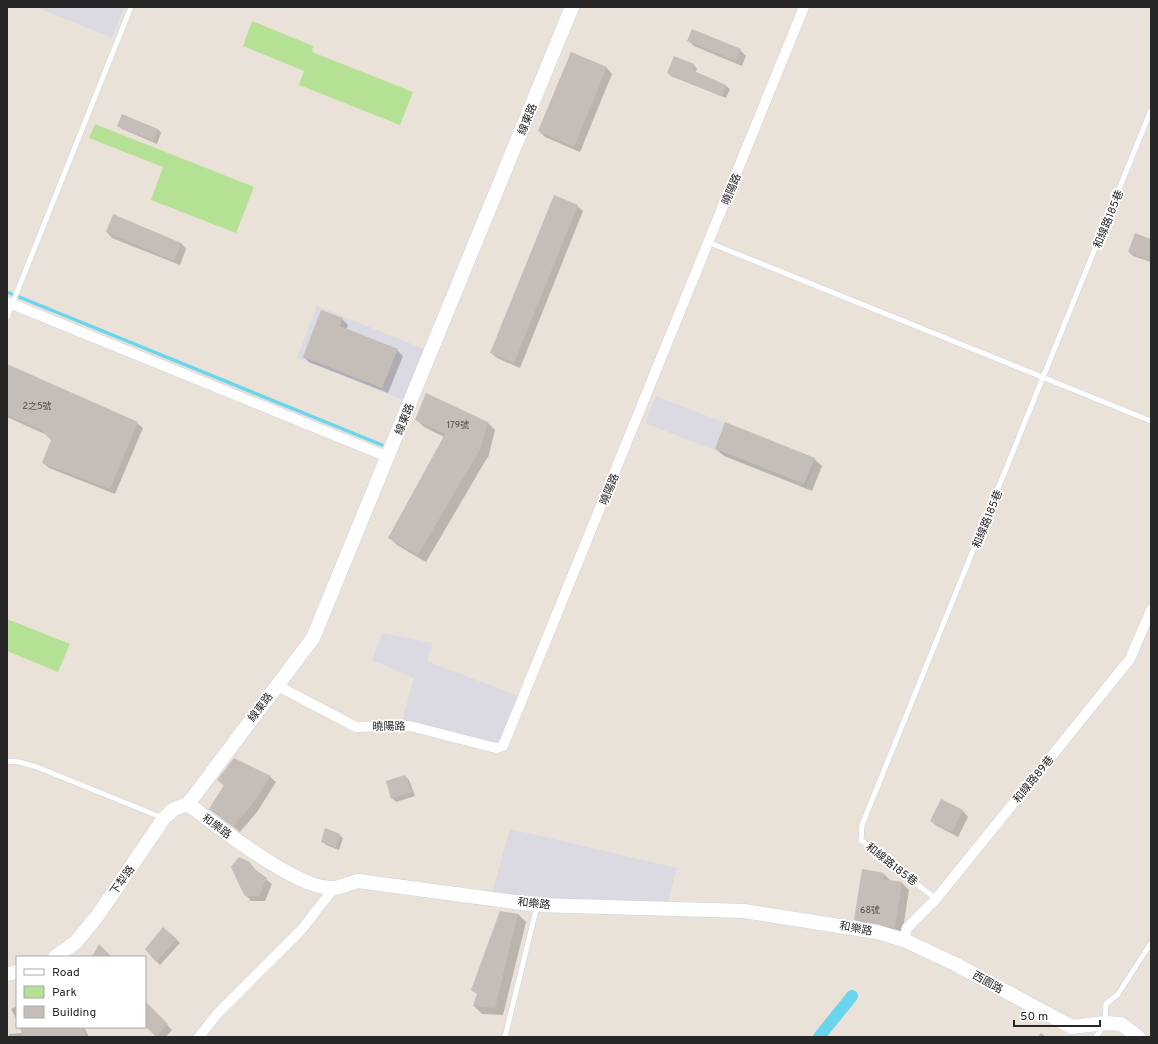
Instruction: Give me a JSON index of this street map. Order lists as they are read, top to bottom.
{
  "streets": {
    "street": [
      "線東路",
      "曉陽路",
      "和線路89巷",
      "和樂路",
      "下犁路",
      "西園路"
    ],
    "lane": ["和線路185巷"]
  },
  "crossings": [
    ["線東路", "曉陽路"],
    ["線東路", "和樂路"],
    ["線東路", "下犁路"],
    ["和線路185巷", "和線路89巷"],
    ["和線路89巷", "和樂路"],
    ["和線路89巷", "西園路"],
    ["和樂路", "下犁路"],
    ["和樂路", "西園路"]
  ],
  "house_numbers": ["2之5號", "179號", "68號"],
  "legend": ["Road", "Park", "Building"],
  "scale_bar": "50 m"
}
